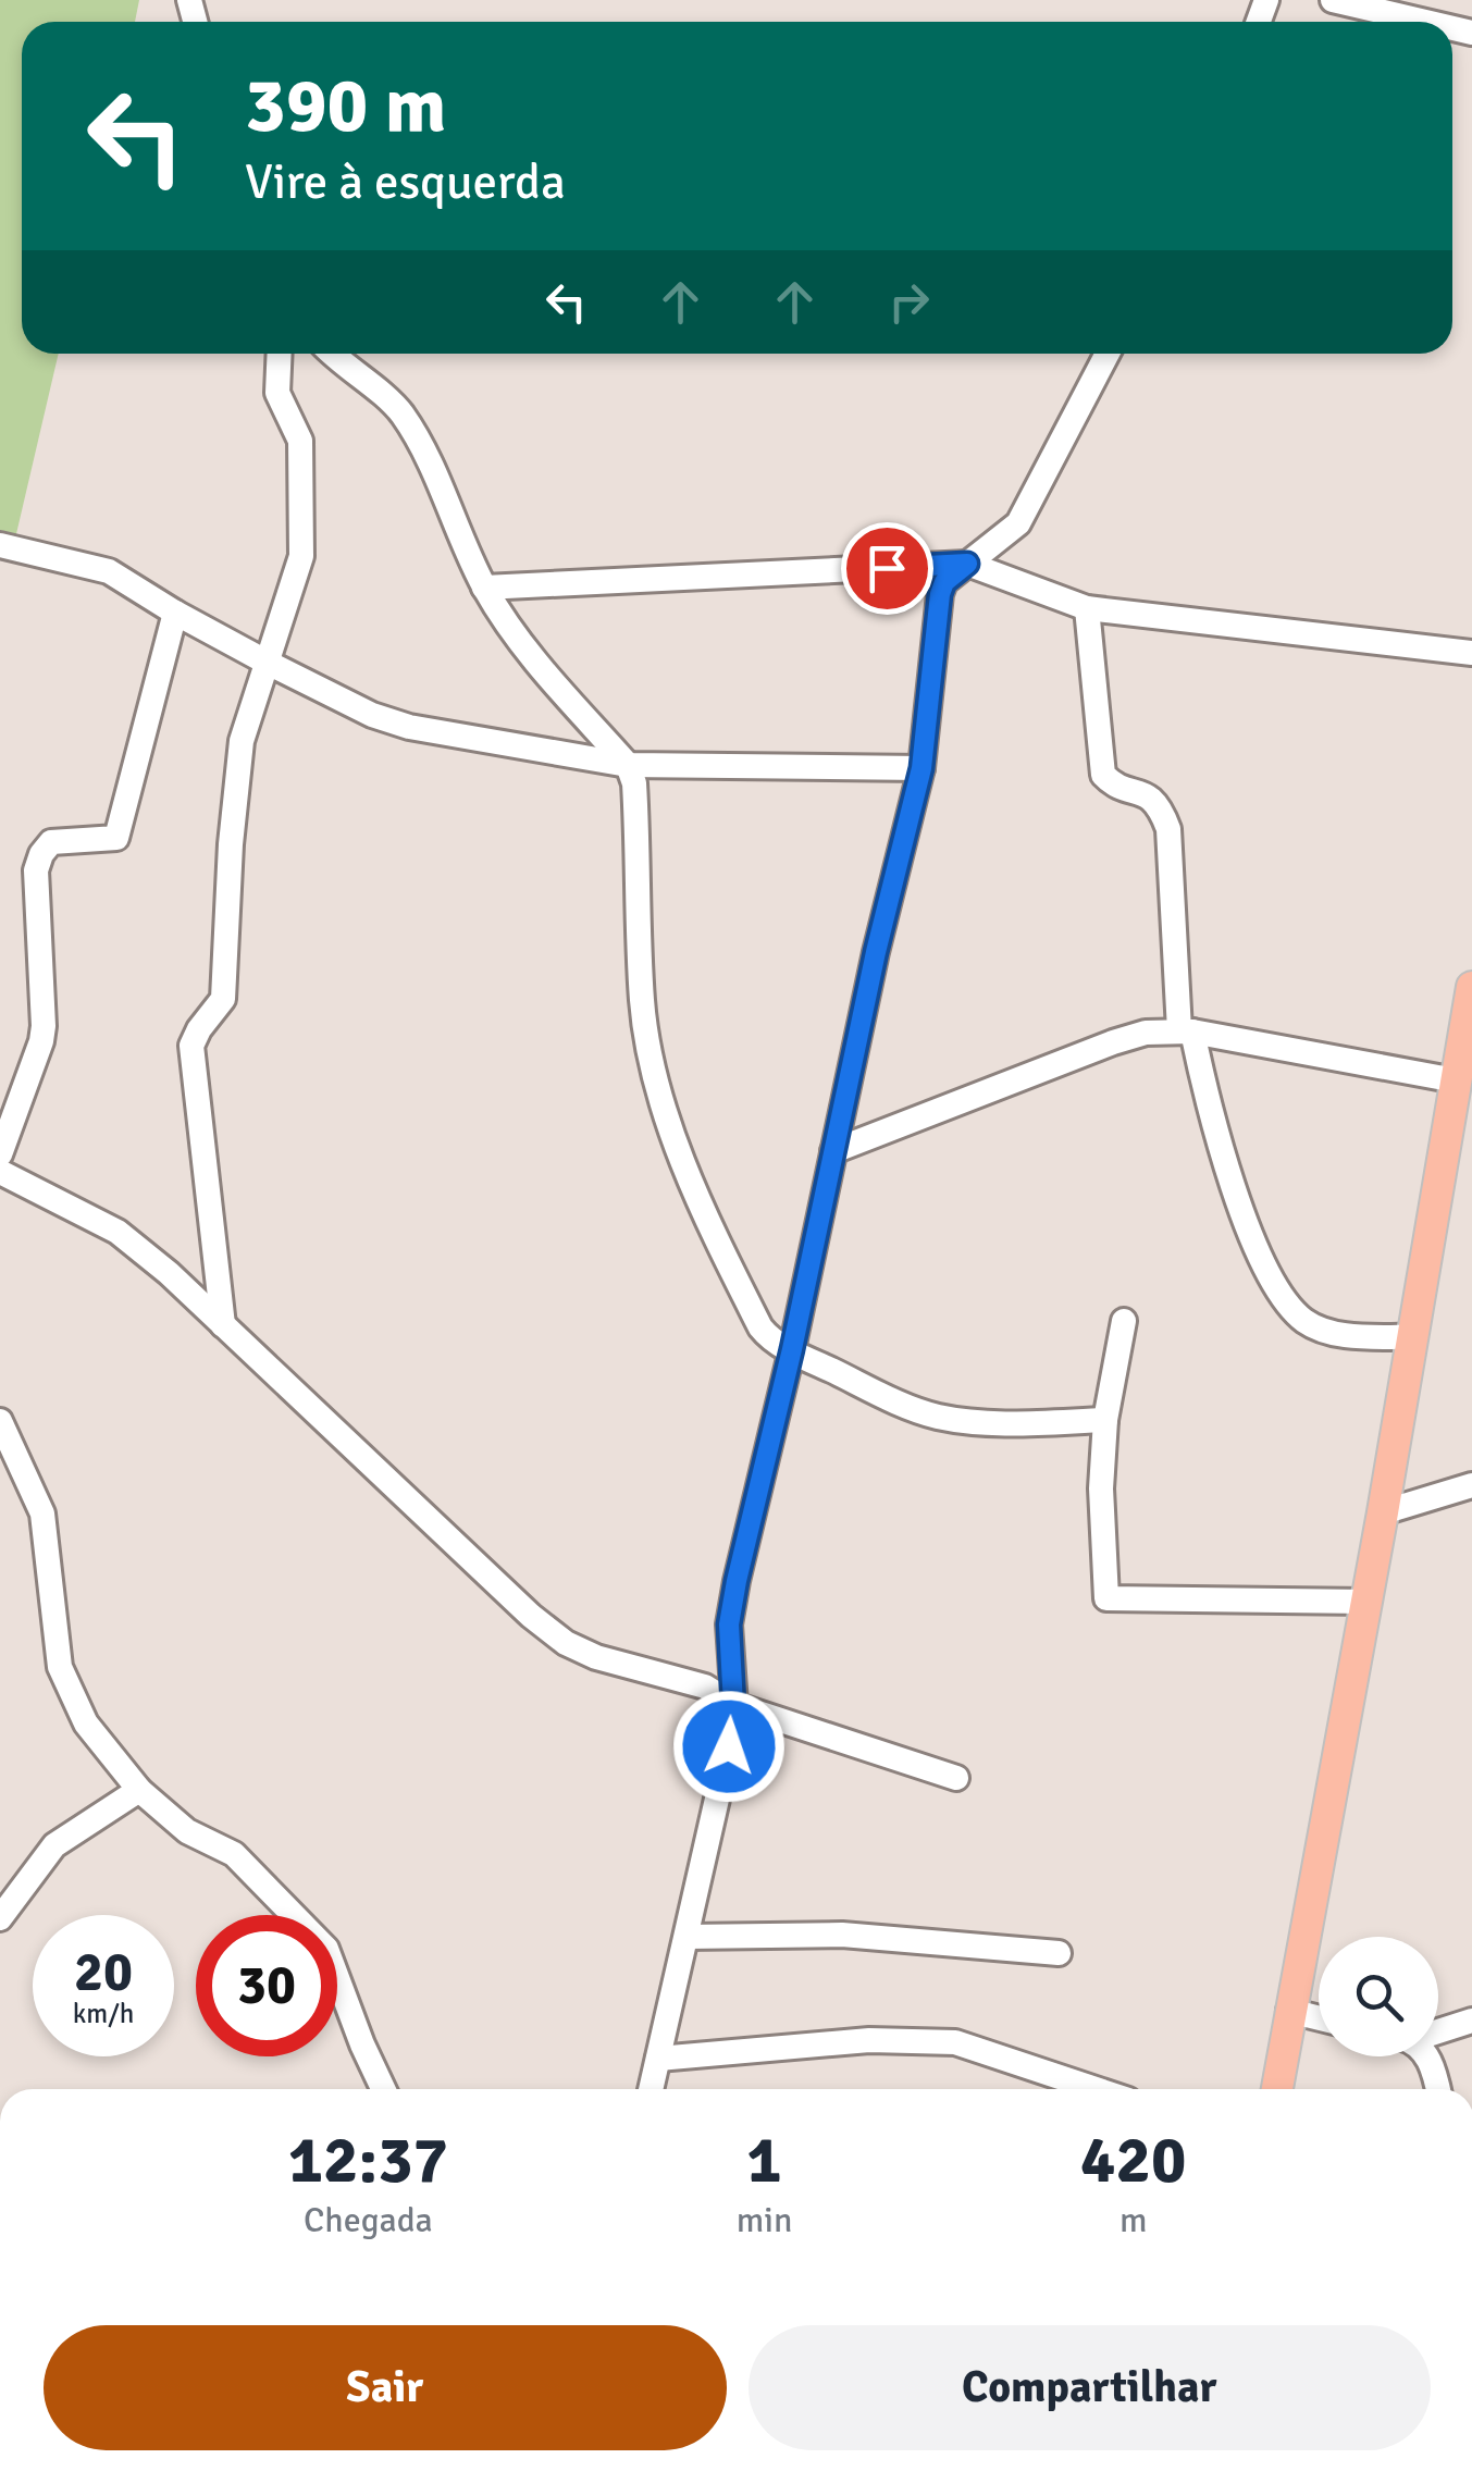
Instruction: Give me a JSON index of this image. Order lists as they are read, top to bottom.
{
  "page": {
    "turn": ["390 m", "Vire à esquerda"],
    "speed": "20 km/h",
    "limit": "30",
    "eta": [
      "12:37",
      "Chegada",
      "1",
      "min",
      "420",
      "m"
    ],
    "buttons": ["Sair", "Compartilhar"]
  }
}
